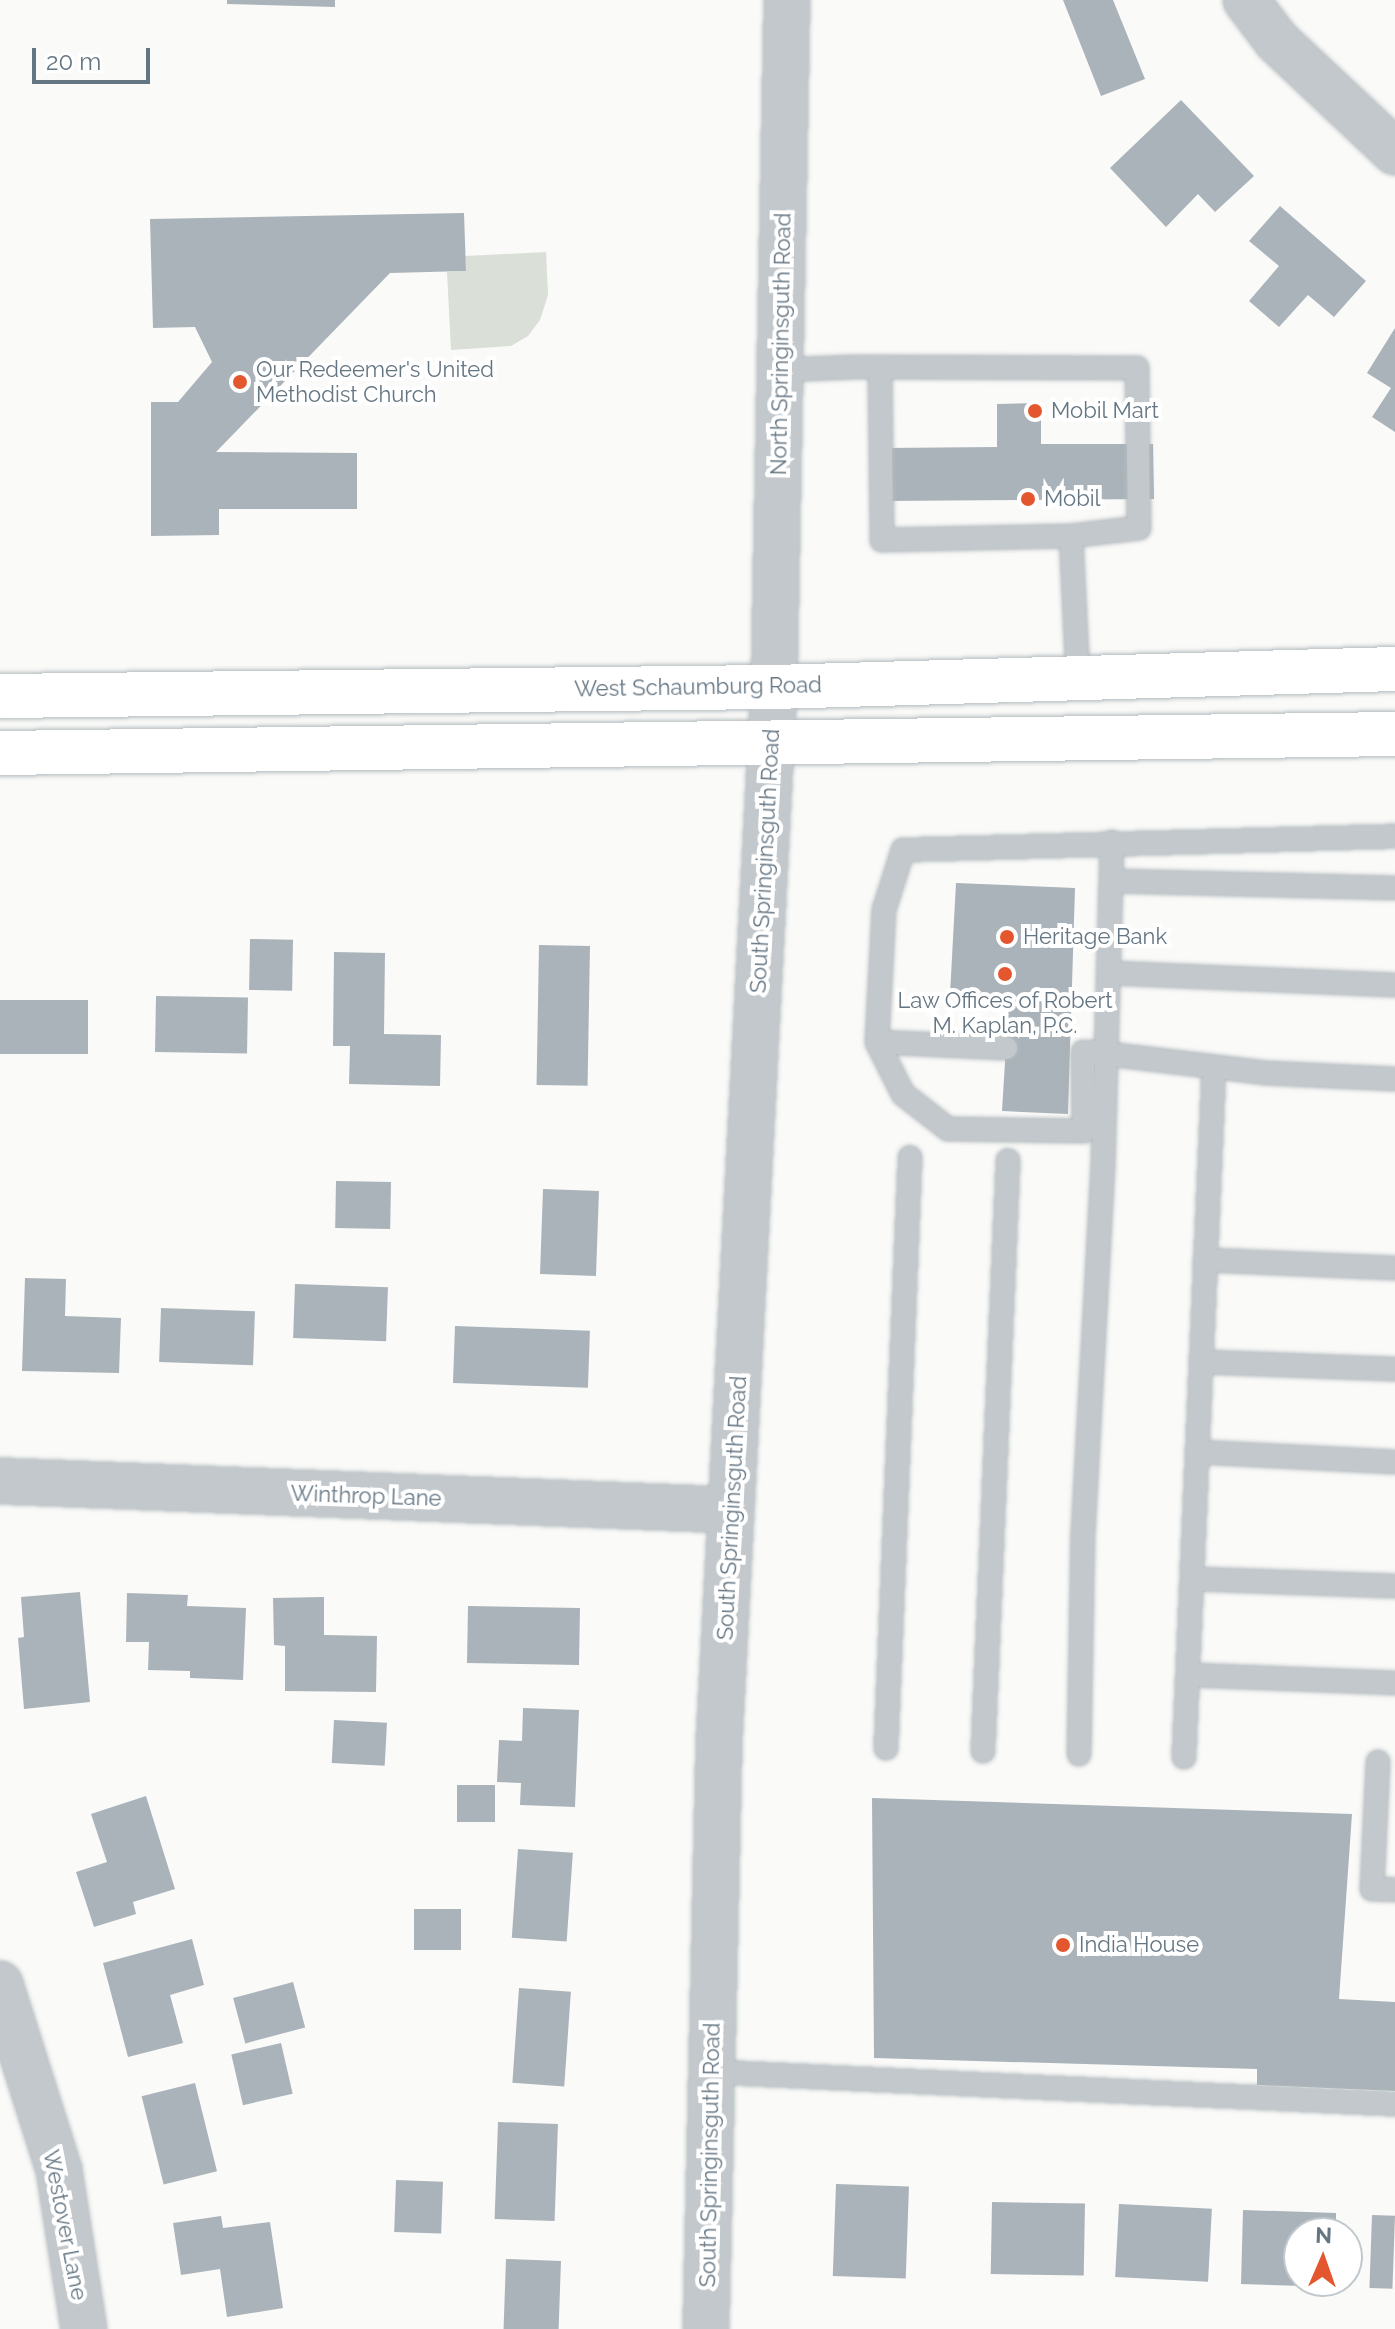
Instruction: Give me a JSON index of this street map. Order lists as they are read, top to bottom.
{
  "streets": {
    "main road": ["West Schaumburg Road"],
    "street": [
      "North Springinsguth Road",
      "South Springinsguth Road",
      "Winthrop Lane",
      "Westover Lane"
    ]
  },
  "crossings": [
    ["North Springinsguth Road", "West Schaumburg Road"],
    ["North Springinsguth Road", "South Springinsguth Road"],
    ["West Schaumburg Road", "South Springinsguth Road"],
    ["South Springinsguth Road", "Winthrop Lane"]
  ],
  "places": [
    "Our Redeemer's United Methodist Church",
    "Mobil Mart",
    "Mobil",
    "Heritage Bank",
    "Law Offices of Robert M. Kaplan, P.C.",
    "India House"
  ],
  "scale_bar": "20 m",
  "north": "top"
}
